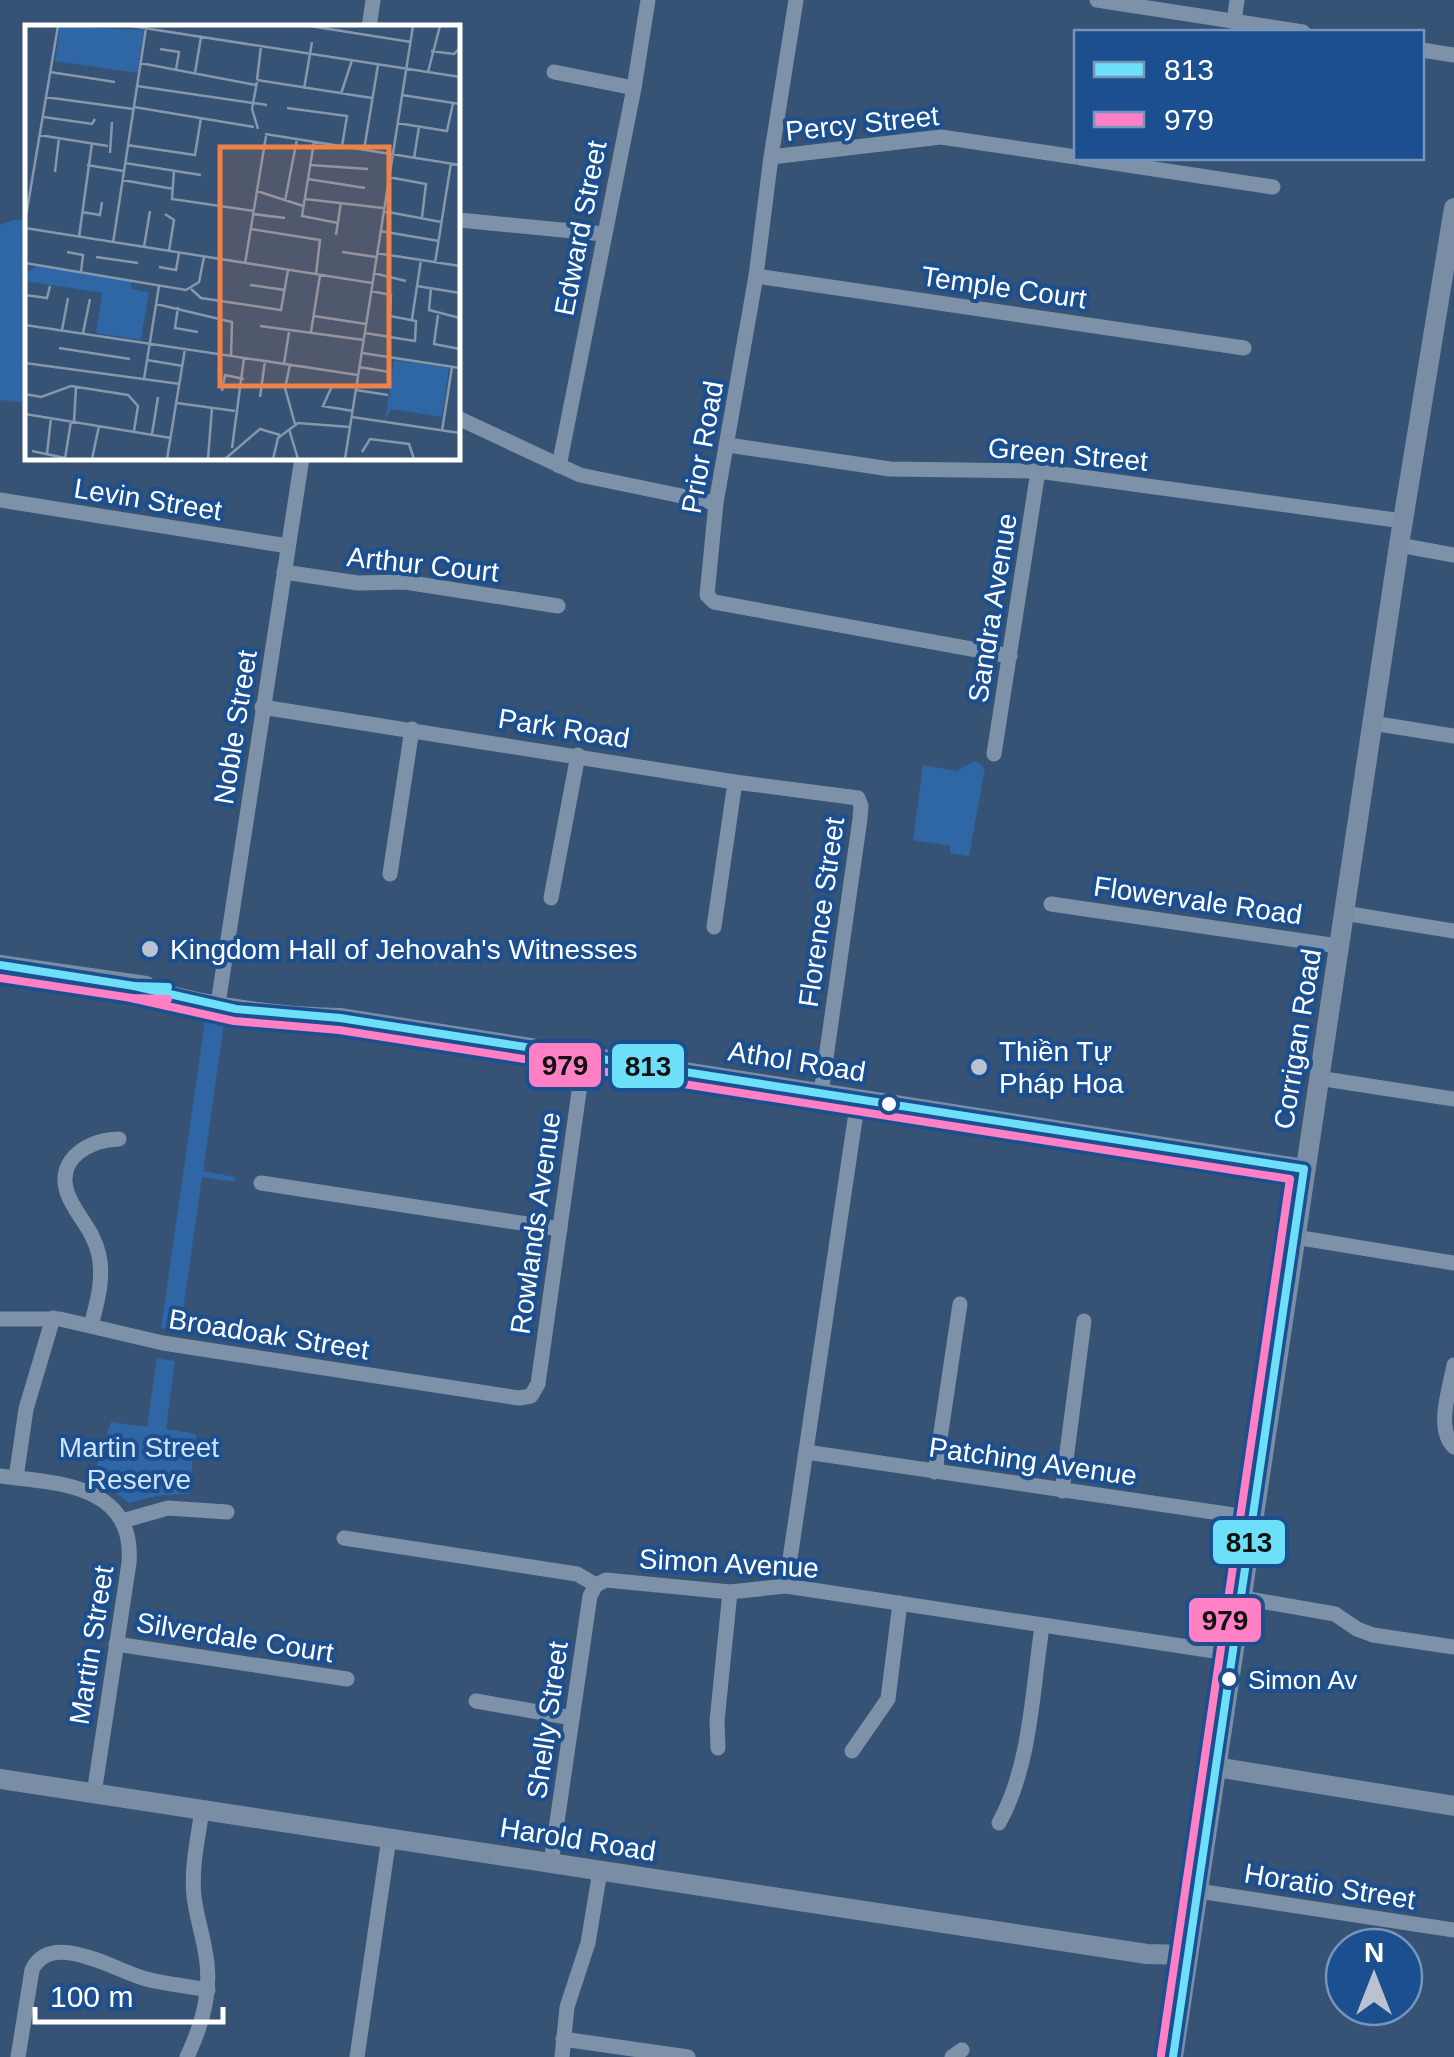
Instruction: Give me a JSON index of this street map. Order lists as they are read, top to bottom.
{
  "streets": {
    "main road": ["Corrigan Road", "Athol Road", "Harold Road"],
    "street": [
      "Percy Street",
      "Edward Street",
      "Temple Court",
      "Prior Road",
      "Green Street",
      "Levin Street",
      "Arthur Court",
      "Sandra Avenue",
      "Noble Street",
      "Park Road",
      "Flowervale Road",
      "Florence Street",
      "Rowlands Avenue",
      "Broadoak Street",
      "Patching Avenue",
      "Simon Avenue",
      "Silverdale Court",
      "Martin Street",
      "Shelly Street",
      "Horatio Street"
    ]
  },
  "crossings": [
    ["Percy Street", "Prior Road"],
    ["Temple Court", "Prior Road"],
    ["Prior Road", "Green Street"],
    ["Prior Road", "Sandra Avenue"],
    ["Green Street", "Sandra Avenue"],
    ["Green Street", "Corrigan Road"],
    ["Levin Street", "Noble Street"],
    ["Arthur Court", "Noble Street"],
    ["Noble Street", "Park Road"],
    ["Noble Street", "Athol Road"],
    ["Park Road", "Florence Street"],
    ["Flowervale Road", "Corrigan Road"],
    ["Florence Street", "Athol Road"],
    ["Corrigan Road", "Athol Road"],
    ["Corrigan Road", "Patching Avenue"],
    ["Corrigan Road", "Simon Avenue"],
    ["Corrigan Road", "Harold Road"],
    ["Corrigan Road", "Horatio Street"],
    ["Athol Road", "Rowlands Avenue"],
    ["Rowlands Avenue", "Broadoak Street"],
    ["Simon Avenue", "Shelly Street"],
    ["Silverdale Court", "Martin Street"],
    ["Martin Street", "Harold Road"],
    ["Shelly Street", "Harold Road"]
  ],
  "parks": ["Martin Street Reserve"],
  "places": ["Kingdom Hall of Jehovah's Witnesses", "Thiền Tự Pháp Hoa", "Simon Av"],
  "lines": ["transit line 813", "transit line 979"],
  "legend": ["813", "979"],
  "scale_bar": "100 m",
  "north": "top"
}
